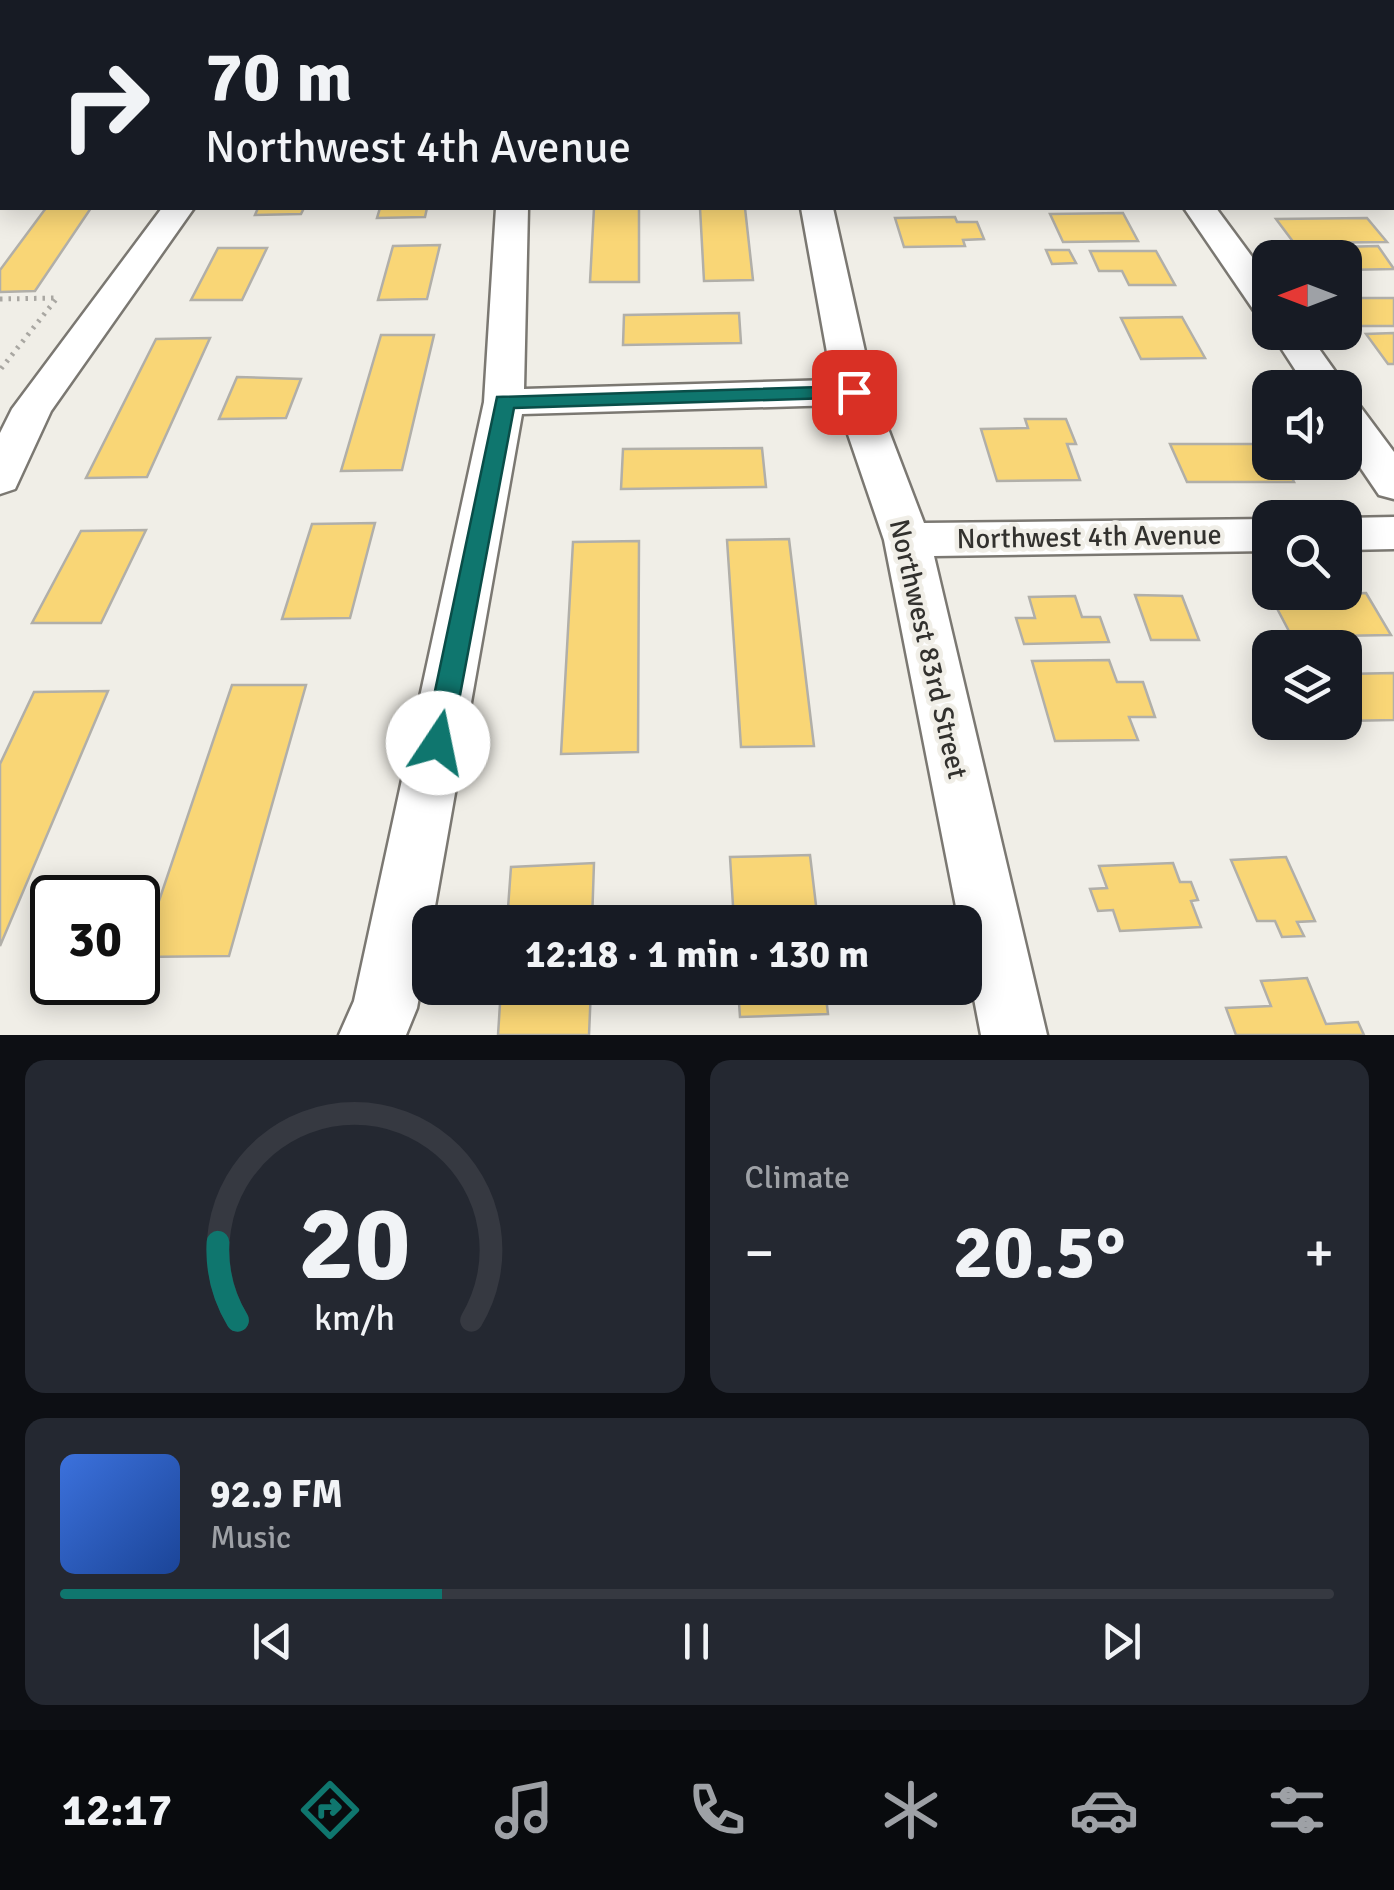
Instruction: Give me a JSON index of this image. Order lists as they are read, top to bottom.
{
  "streets": {
    "street": ["Northwest 4th Avenue", "Northwest 83rd Street"]
  },
  "crossings": [
    ["Northwest 4th Avenue", "Northwest 83rd Street"]
  ],
  "north": "left",
  "page": {
    "turn": ["70 m", "Northwest 4th Avenue"],
    "limit": "30",
    "trip": "12:18 · 1 min · 130 m",
    "tile": "Climate",
    "heat": ["−", "20.5°", "+"],
    "song": ["92.9 FM", "Music"],
    "tabs": "12:17",
    "gauge": ["20", "km/h"]
  }
}
